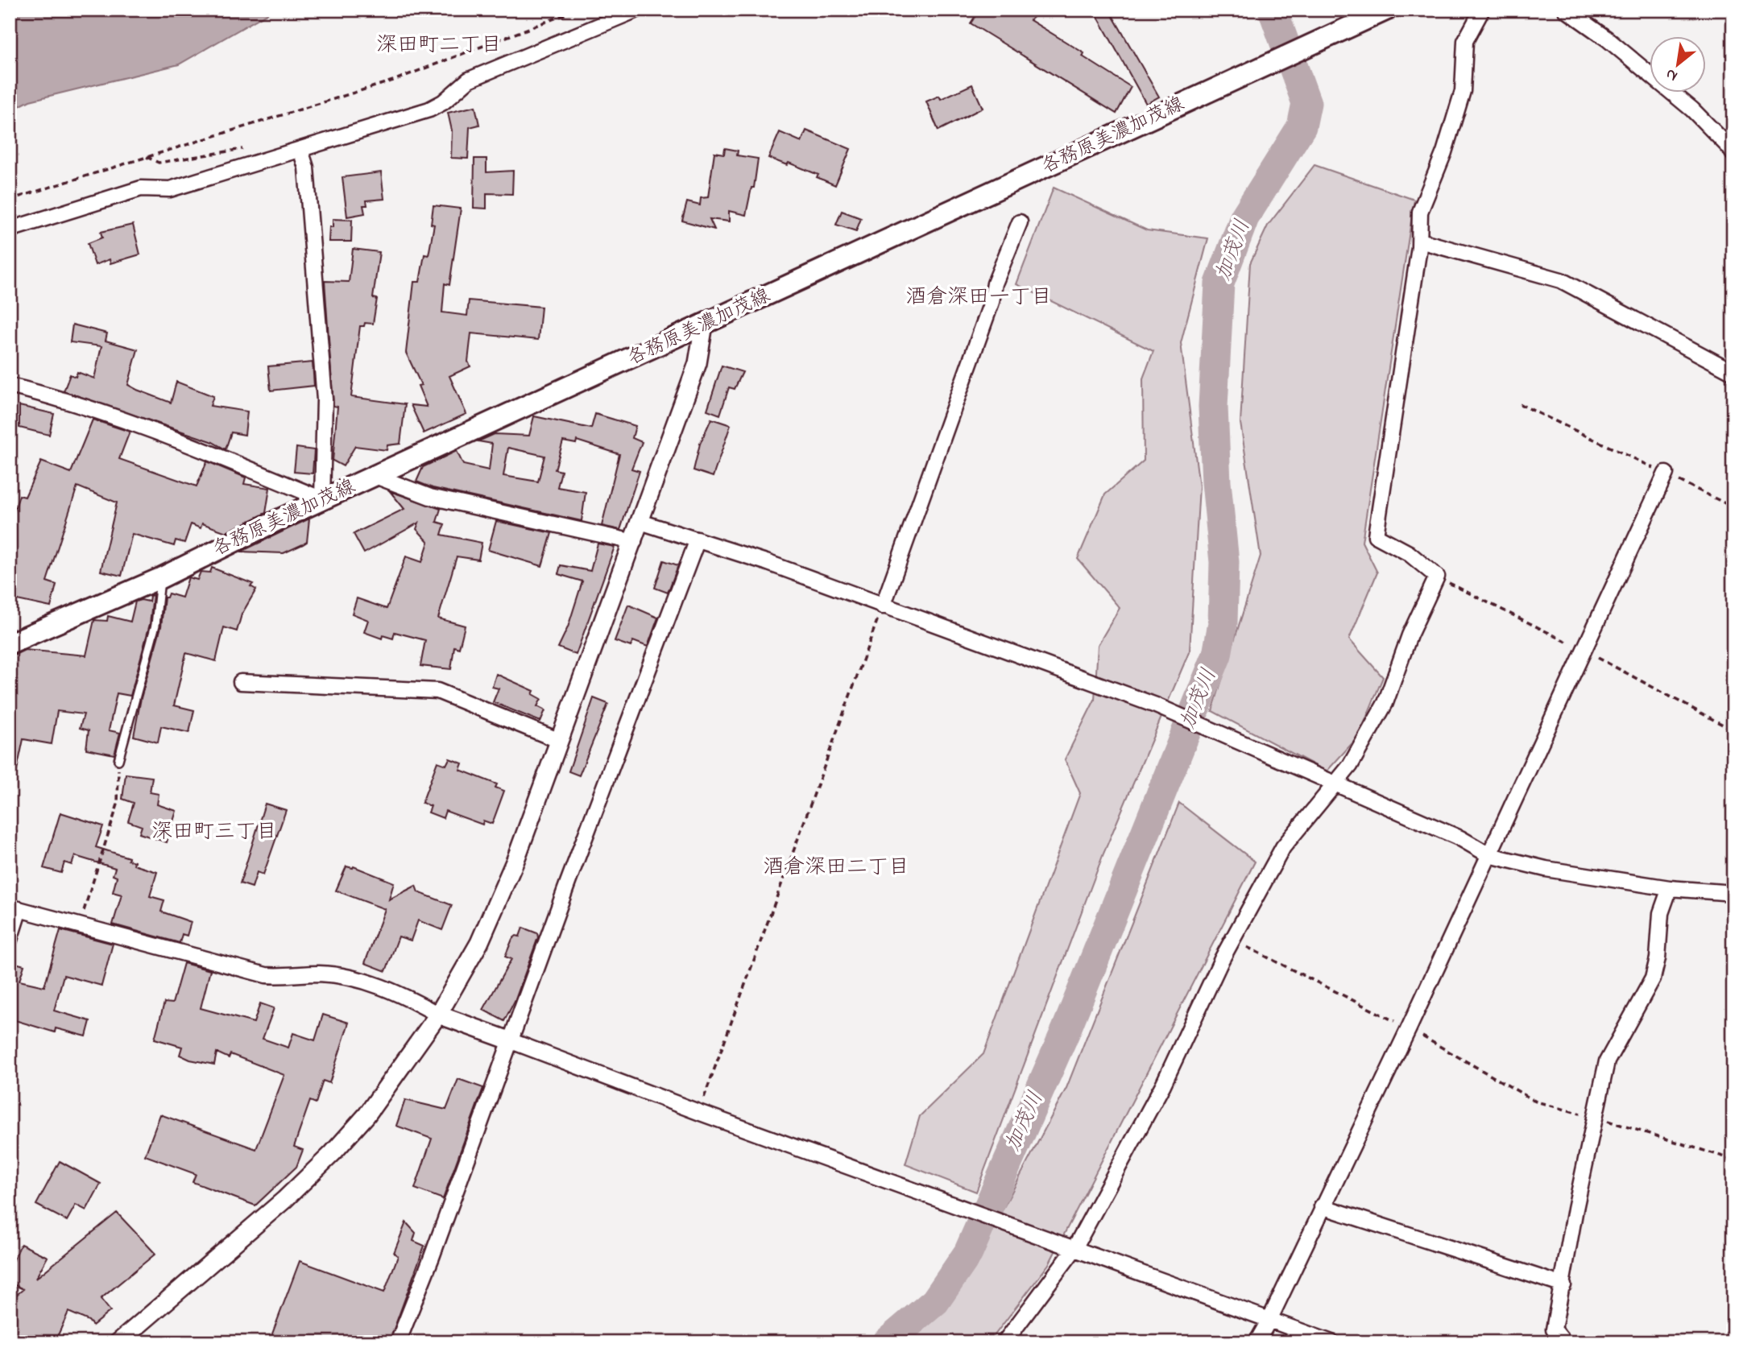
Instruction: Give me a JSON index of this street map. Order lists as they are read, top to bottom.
{
  "streets": {
    "main road": ["各務原美濃加茂線"]
  },
  "districts": [
    "深田町二丁目",
    "酒倉深田一丁目",
    "深田町三丁目",
    "酒倉深田二丁目"
  ],
  "water": ["加茂川"],
  "north": "bottom left"
}
